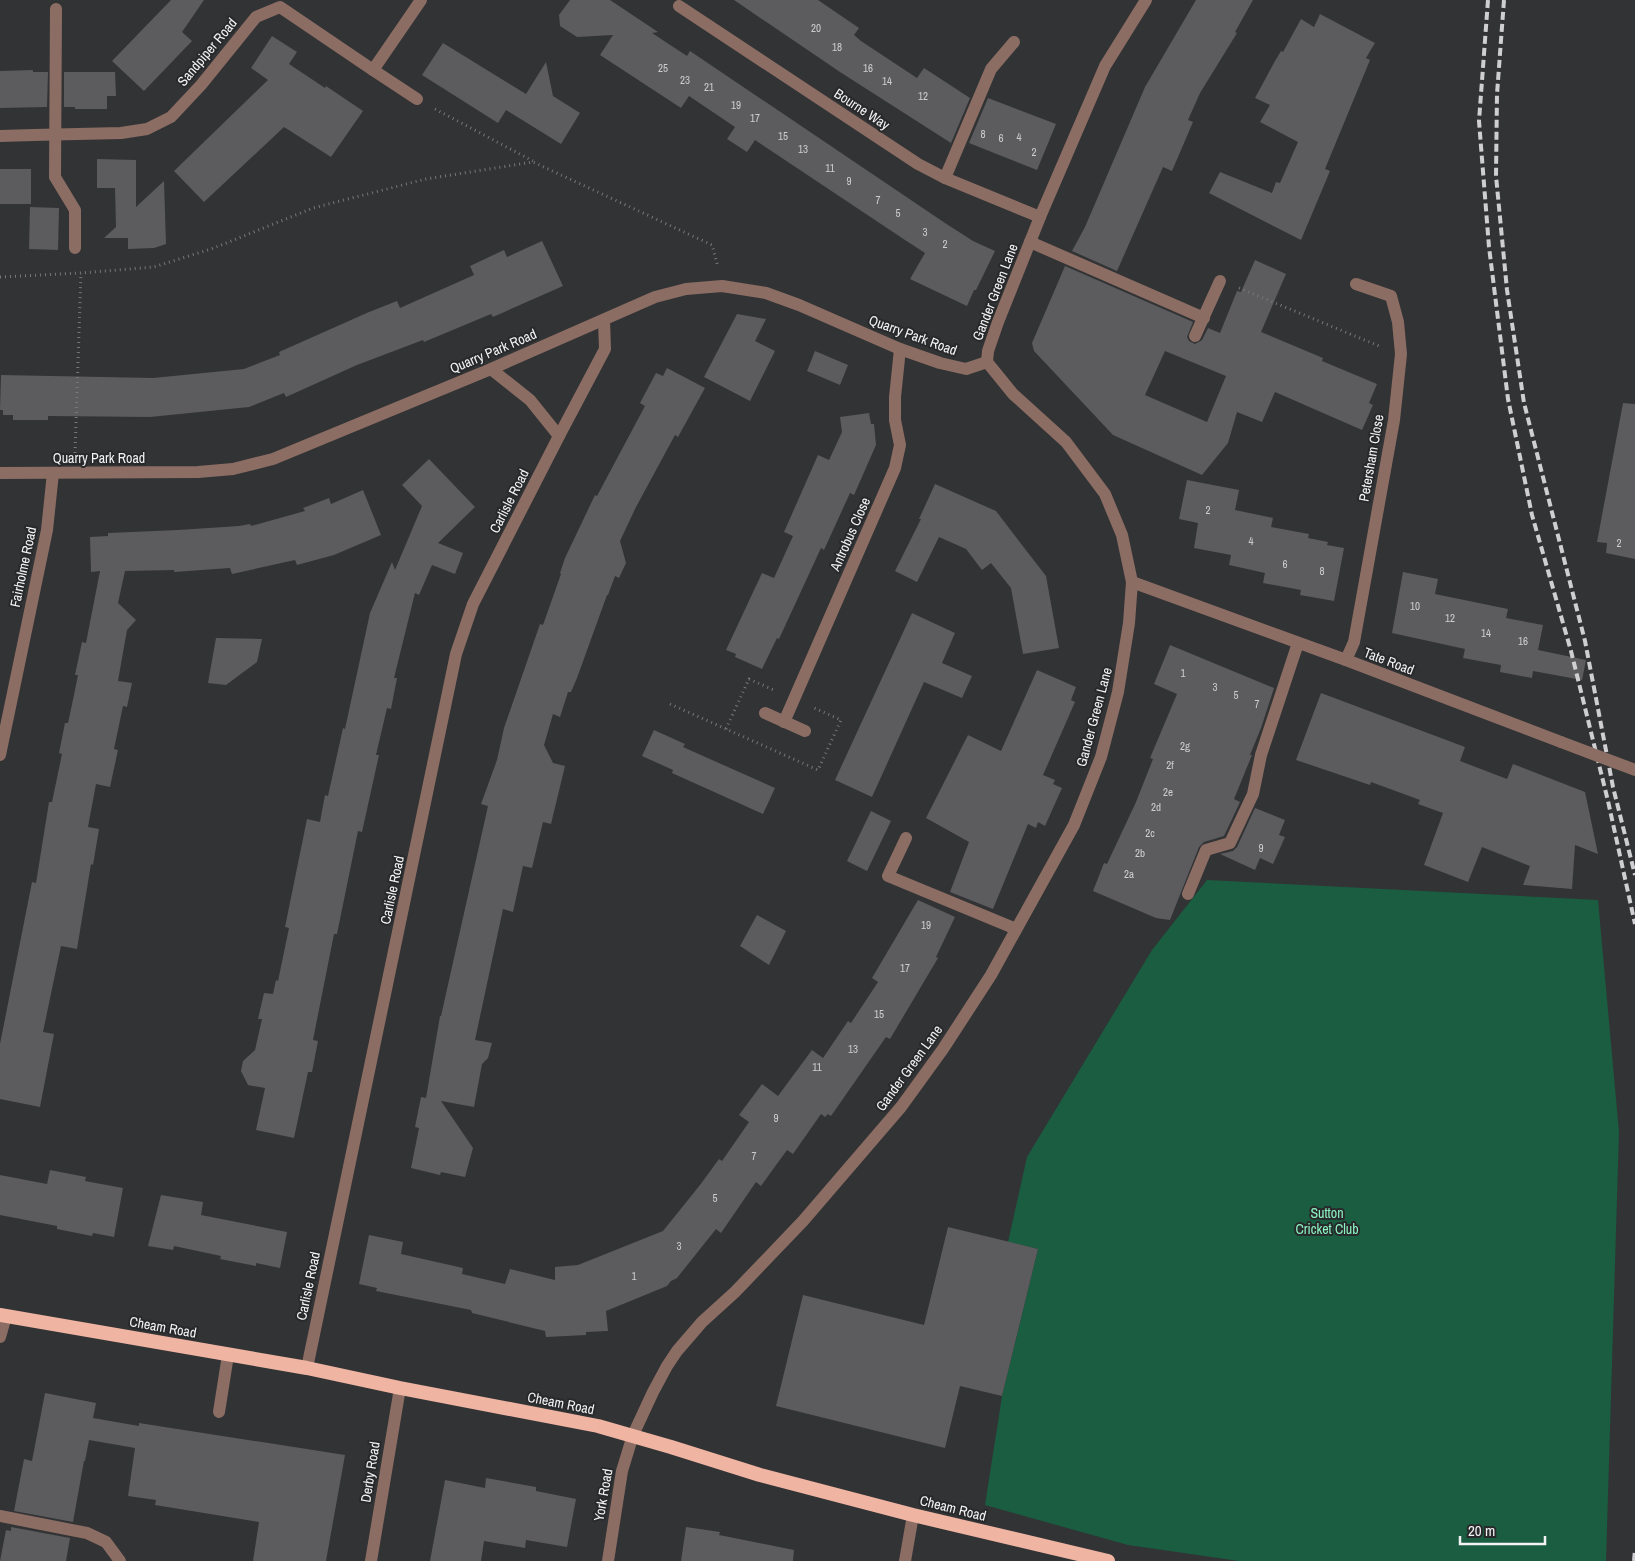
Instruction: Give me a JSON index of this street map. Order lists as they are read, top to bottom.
{
  "streets": {
    "highway": ["Cheam Road"],
    "street": [
      "Sandpiper Road",
      "Bourne Way",
      "Gander Green Lane",
      "Quarry Park Road",
      "Petersham Close",
      "Carlisle Road",
      "Antrobus Close",
      "Fairholme Road",
      "Tate Road",
      "Derby Road",
      "York Road"
    ]
  },
  "crossings": [
    ["Bourne Way", "Gander Green Lane"],
    ["Gander Green Lane", "Quarry Park Road"],
    ["Gander Green Lane", "Tate Road"],
    ["Gander Green Lane", "Cheam Road"],
    ["Gander Green Lane", "York Road"],
    ["Quarry Park Road", "Carlisle Road"],
    ["Quarry Park Road", "Antrobus Close"],
    ["Quarry Park Road", "Fairholme Road"],
    ["Petersham Close", "Tate Road"],
    ["Carlisle Road", "Cheam Road"],
    ["Cheam Road", "Derby Road"],
    ["Cheam Road", "York Road"]
  ],
  "parks": ["Sutton Cricket Club"],
  "house_numbers": [
    "20",
    "18",
    "25",
    "16",
    "23",
    "14",
    "21",
    "12",
    "19",
    "17",
    "8",
    "15",
    "4",
    "6",
    "13",
    "2",
    "11",
    "9",
    "7",
    "5",
    "3",
    "2",
    "2",
    "4",
    "2",
    "6",
    "8",
    "10",
    "12",
    "14",
    "16",
    "1",
    "3",
    "5",
    "7",
    "2g",
    "2f",
    "2e",
    "2d",
    "2c",
    "9",
    "2b",
    "2a",
    "19",
    "17",
    "15",
    "13",
    "11",
    "9",
    "7",
    "5",
    "3",
    "1"
  ],
  "scale_bar": "20 m"
}
